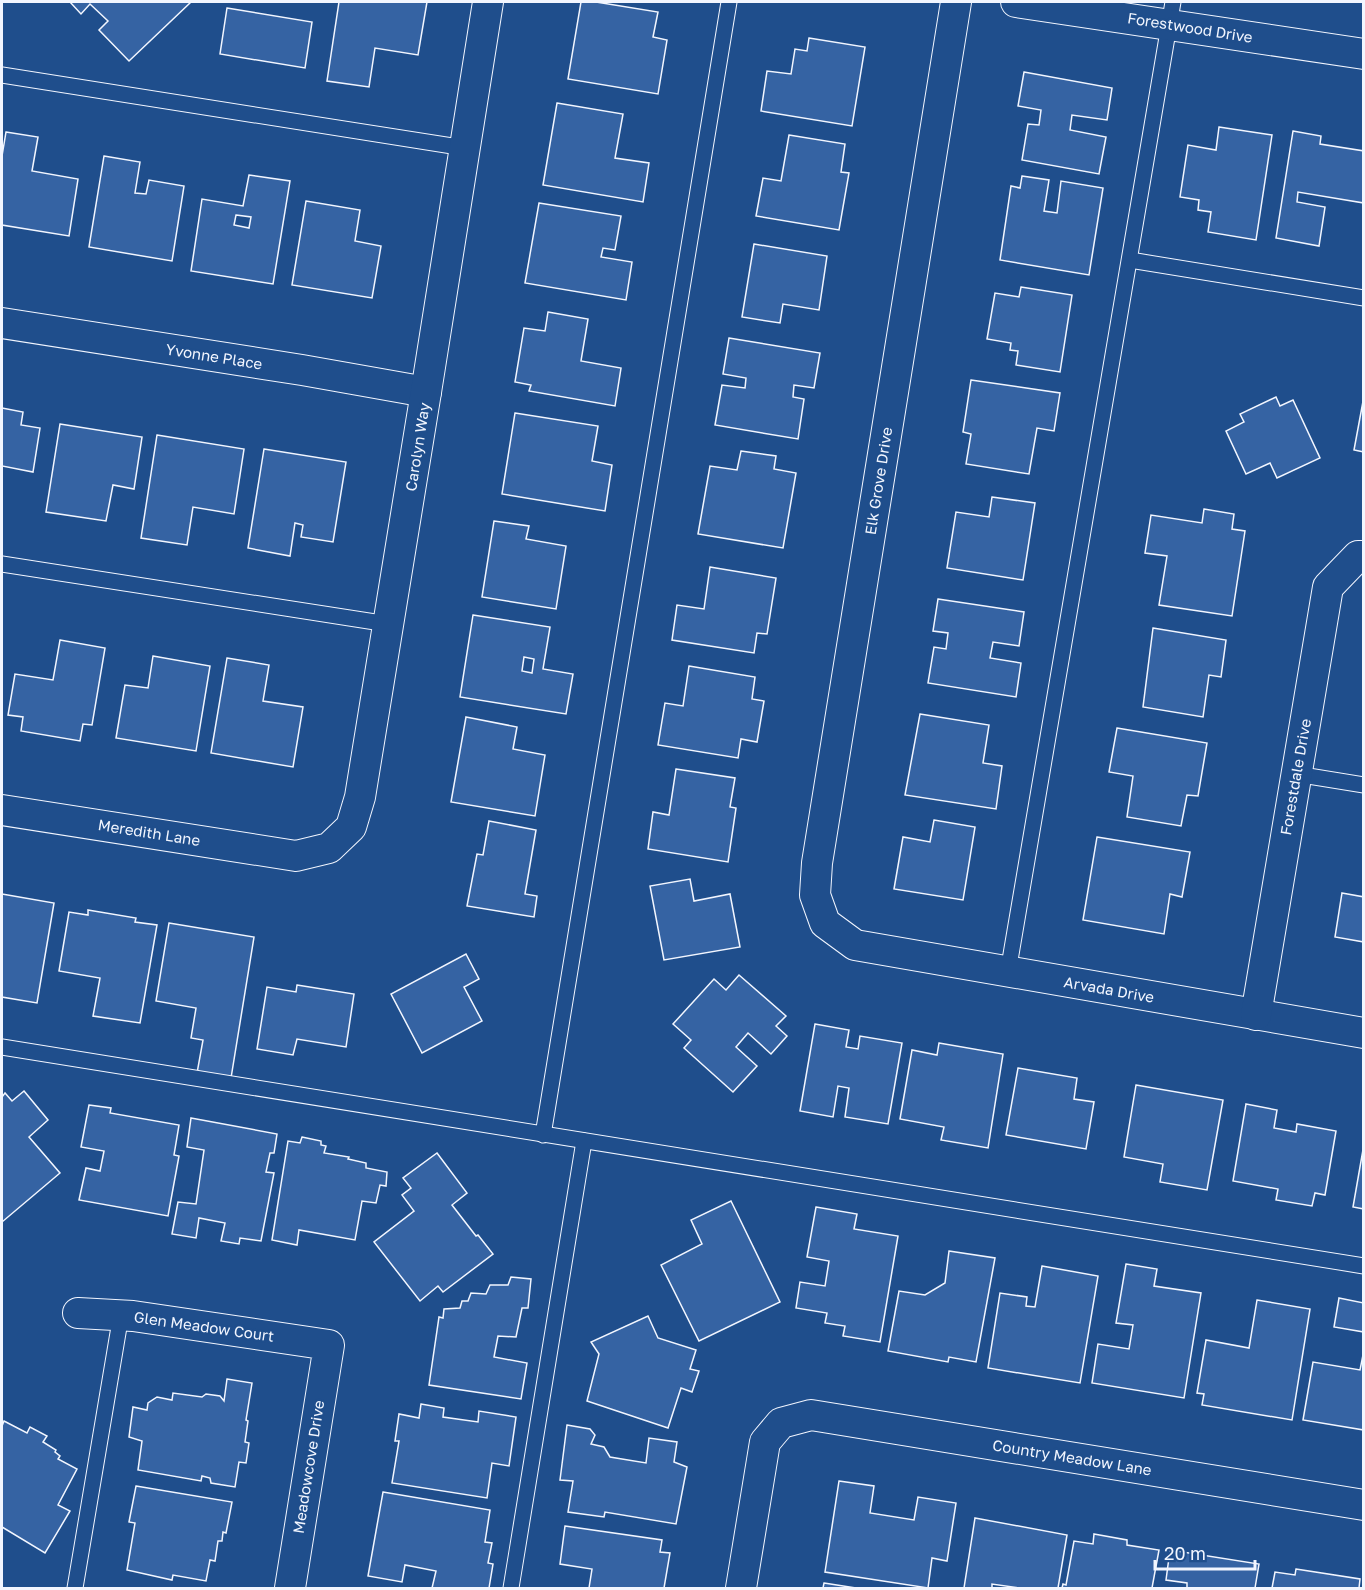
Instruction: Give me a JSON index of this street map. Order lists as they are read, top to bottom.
{
  "streets": {
    "street": [
      "Forestwood Drive",
      "Yvonne Place",
      "Carolyn Way",
      "Elk Grove Drive",
      "Forestdale Drive",
      "Meredith Lane",
      "Arvada Drive",
      "Glen Meadow Court",
      "Country Meadow Lane",
      "Meadowcove Drive"
    ]
  },
  "crossings": [
    ["Yvonne Place", "Carolyn Way"],
    ["Carolyn Way", "Meredith Lane"],
    ["Elk Grove Drive", "Arvada Drive"],
    ["Forestdale Drive", "Arvada Drive"],
    ["Glen Meadow Court", "Meadowcove Drive"]
  ],
  "scale_bar": "20 m"
}
